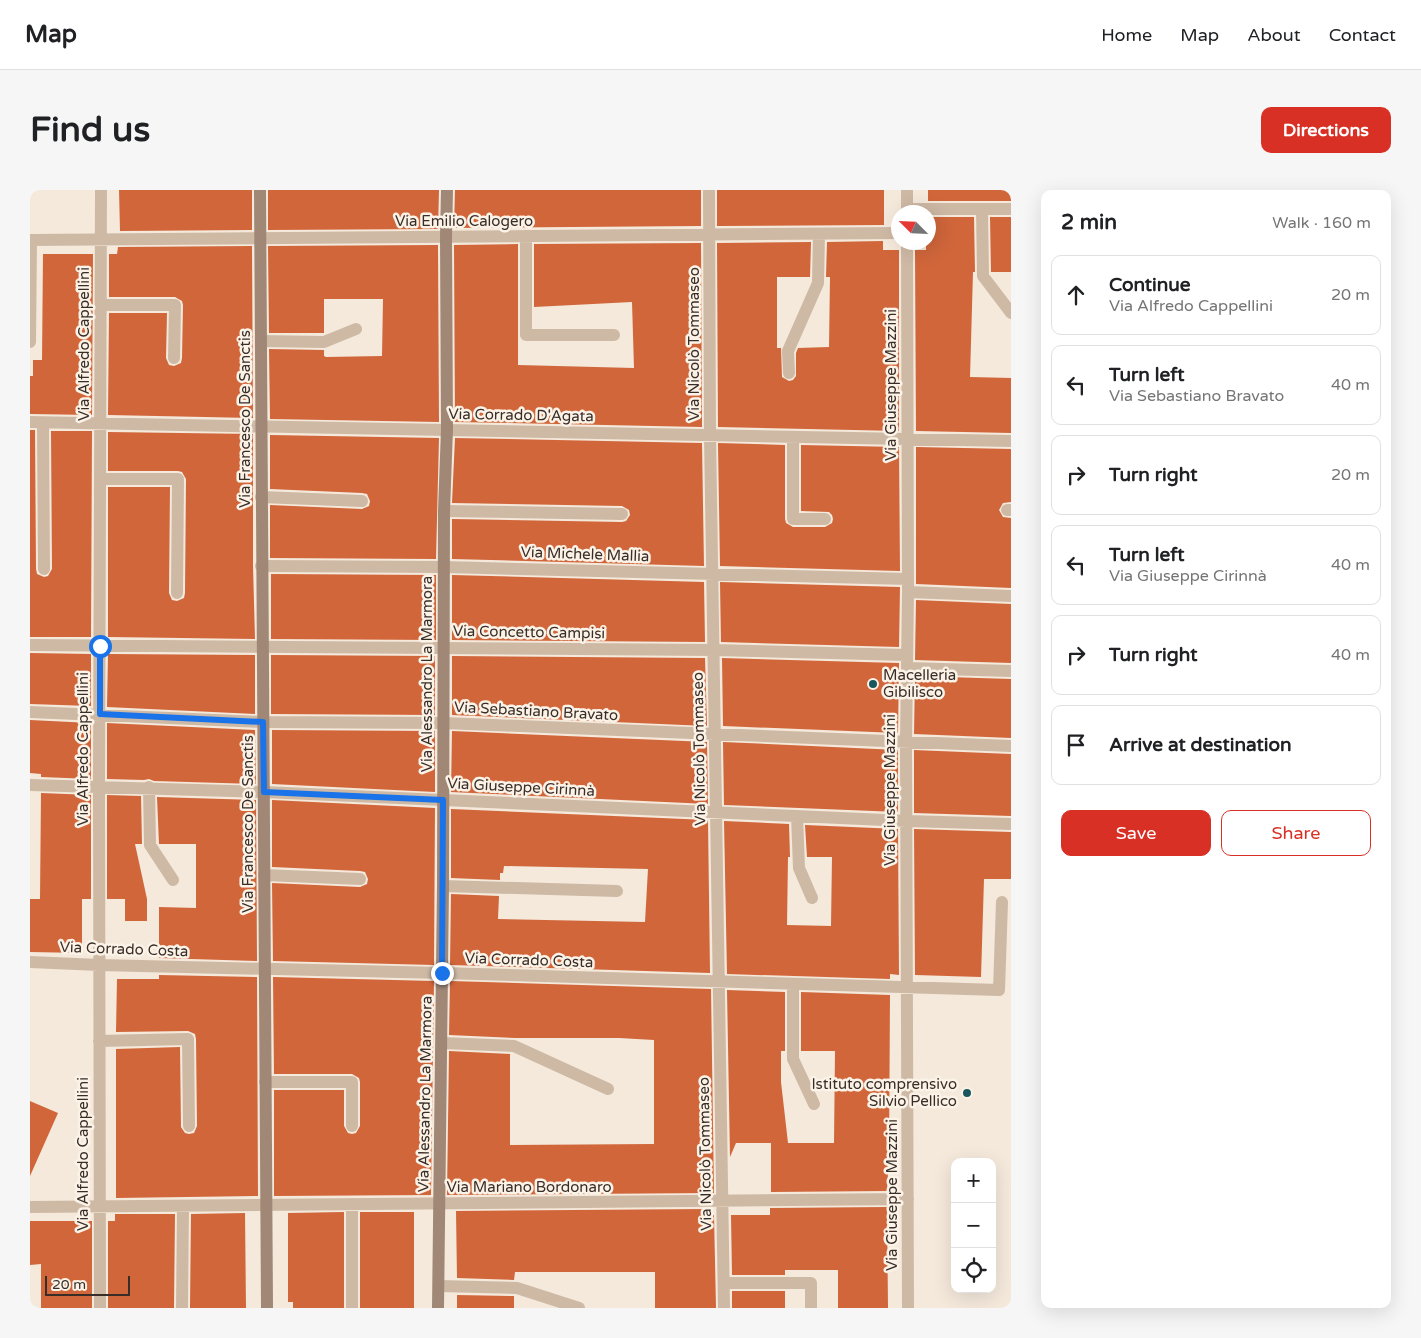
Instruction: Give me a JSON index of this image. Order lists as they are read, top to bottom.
{
  "streets": {
    "street": [
      "Via Emilio Calogero",
      "Via Alfredo Cappellini",
      "Via Nicolò Tommaseo",
      "Via Giuseppe Mazzini",
      "Via Corrado D'Agata",
      "Via Francesco De Sanctis",
      "Via Michele Mallia",
      "Via Concetto Campisi",
      "Via Alessandro La Marmora",
      "Via Sebastiano Bravato",
      "Via Giuseppe Cirinnà",
      "Via Corrado Costa",
      "Via Mariano Bordonaro"
    ]
  },
  "crossings": [
    ["Via Emilio Calogero", "Via Alfredo Cappellini"],
    ["Via Emilio Calogero", "Via Nicolò Tommaseo"],
    ["Via Emilio Calogero", "Via Francesco De Sanctis"],
    ["Via Emilio Calogero", "Via Alessandro La Marmora"],
    ["Via Alfredo Cappellini", "Via Corrado D'Agata"],
    ["Via Alfredo Cappellini", "Via Concetto Campisi"],
    ["Via Alfredo Cappellini", "Via Sebastiano Bravato"],
    ["Via Alfredo Cappellini", "Via Giuseppe Cirinnà"],
    ["Via Alfredo Cappellini", "Via Corrado Costa"],
    ["Via Alfredo Cappellini", "Via Mariano Bordonaro"],
    ["Via Nicolò Tommaseo", "Via Corrado D'Agata"],
    ["Via Nicolò Tommaseo", "Via Michele Mallia"],
    ["Via Nicolò Tommaseo", "Via Concetto Campisi"],
    ["Via Nicolò Tommaseo", "Via Sebastiano Bravato"],
    ["Via Nicolò Tommaseo", "Via Giuseppe Cirinnà"],
    ["Via Nicolò Tommaseo", "Via Corrado Costa"],
    ["Via Nicolò Tommaseo", "Via Mariano Bordonaro"],
    ["Via Giuseppe Mazzini", "Via Corrado D'Agata"],
    ["Via Giuseppe Mazzini", "Via Michele Mallia"],
    ["Via Giuseppe Mazzini", "Via Concetto Campisi"],
    ["Via Giuseppe Mazzini", "Via Sebastiano Bravato"],
    ["Via Giuseppe Mazzini", "Via Giuseppe Cirinnà"],
    ["Via Giuseppe Mazzini", "Via Corrado Costa"],
    ["Via Giuseppe Mazzini", "Via Mariano Bordonaro"],
    ["Via Corrado D'Agata", "Via Francesco De Sanctis"],
    ["Via Corrado D'Agata", "Via Alessandro La Marmora"],
    ["Via Francesco De Sanctis", "Via Michele Mallia"],
    ["Via Francesco De Sanctis", "Via Concetto Campisi"],
    ["Via Francesco De Sanctis", "Via Sebastiano Bravato"],
    ["Via Francesco De Sanctis", "Via Giuseppe Cirinnà"],
    ["Via Francesco De Sanctis", "Via Corrado Costa"],
    ["Via Francesco De Sanctis", "Via Mariano Bordonaro"],
    ["Via Michele Mallia", "Via Alessandro La Marmora"],
    ["Via Concetto Campisi", "Via Alessandro La Marmora"],
    ["Via Alessandro La Marmora", "Via Sebastiano Bravato"],
    ["Via Alessandro La Marmora", "Via Giuseppe Cirinnà"],
    ["Via Alessandro La Marmora", "Via Corrado Costa"],
    ["Via Alessandro La Marmora", "Via Mariano Bordonaro"]
  ],
  "places": ["Macelleria Gibilisco", "Istituto comprensivo Silvio Pellico"],
  "scale_bar": "20 m",
  "north": "top left",
  "page": {
    "header": "Map",
    "nav": [
      "Home",
      "Map",
      "About",
      "Contact"
    ],
    "buttons": [
      "Directions",
      ["Save", "Share"]
    ],
    "title": "Find us",
    "heading": ["2 min", "Walk · 160 m"],
    "list": [
      ["Continue", "Via Alfredo Cappellini", "20 m"],
      ["Turn left", "Via Sebastiano Bravato", "40 m"],
      ["Turn right", "20 m"],
      ["Turn left", "Via Giuseppe Cirinnà", "40 m"],
      ["Turn right", "40 m"],
      "Arrive at destination"
    ],
    "map_buttons": ["+", "−"],
    "scale": "20 m"
  }
}
